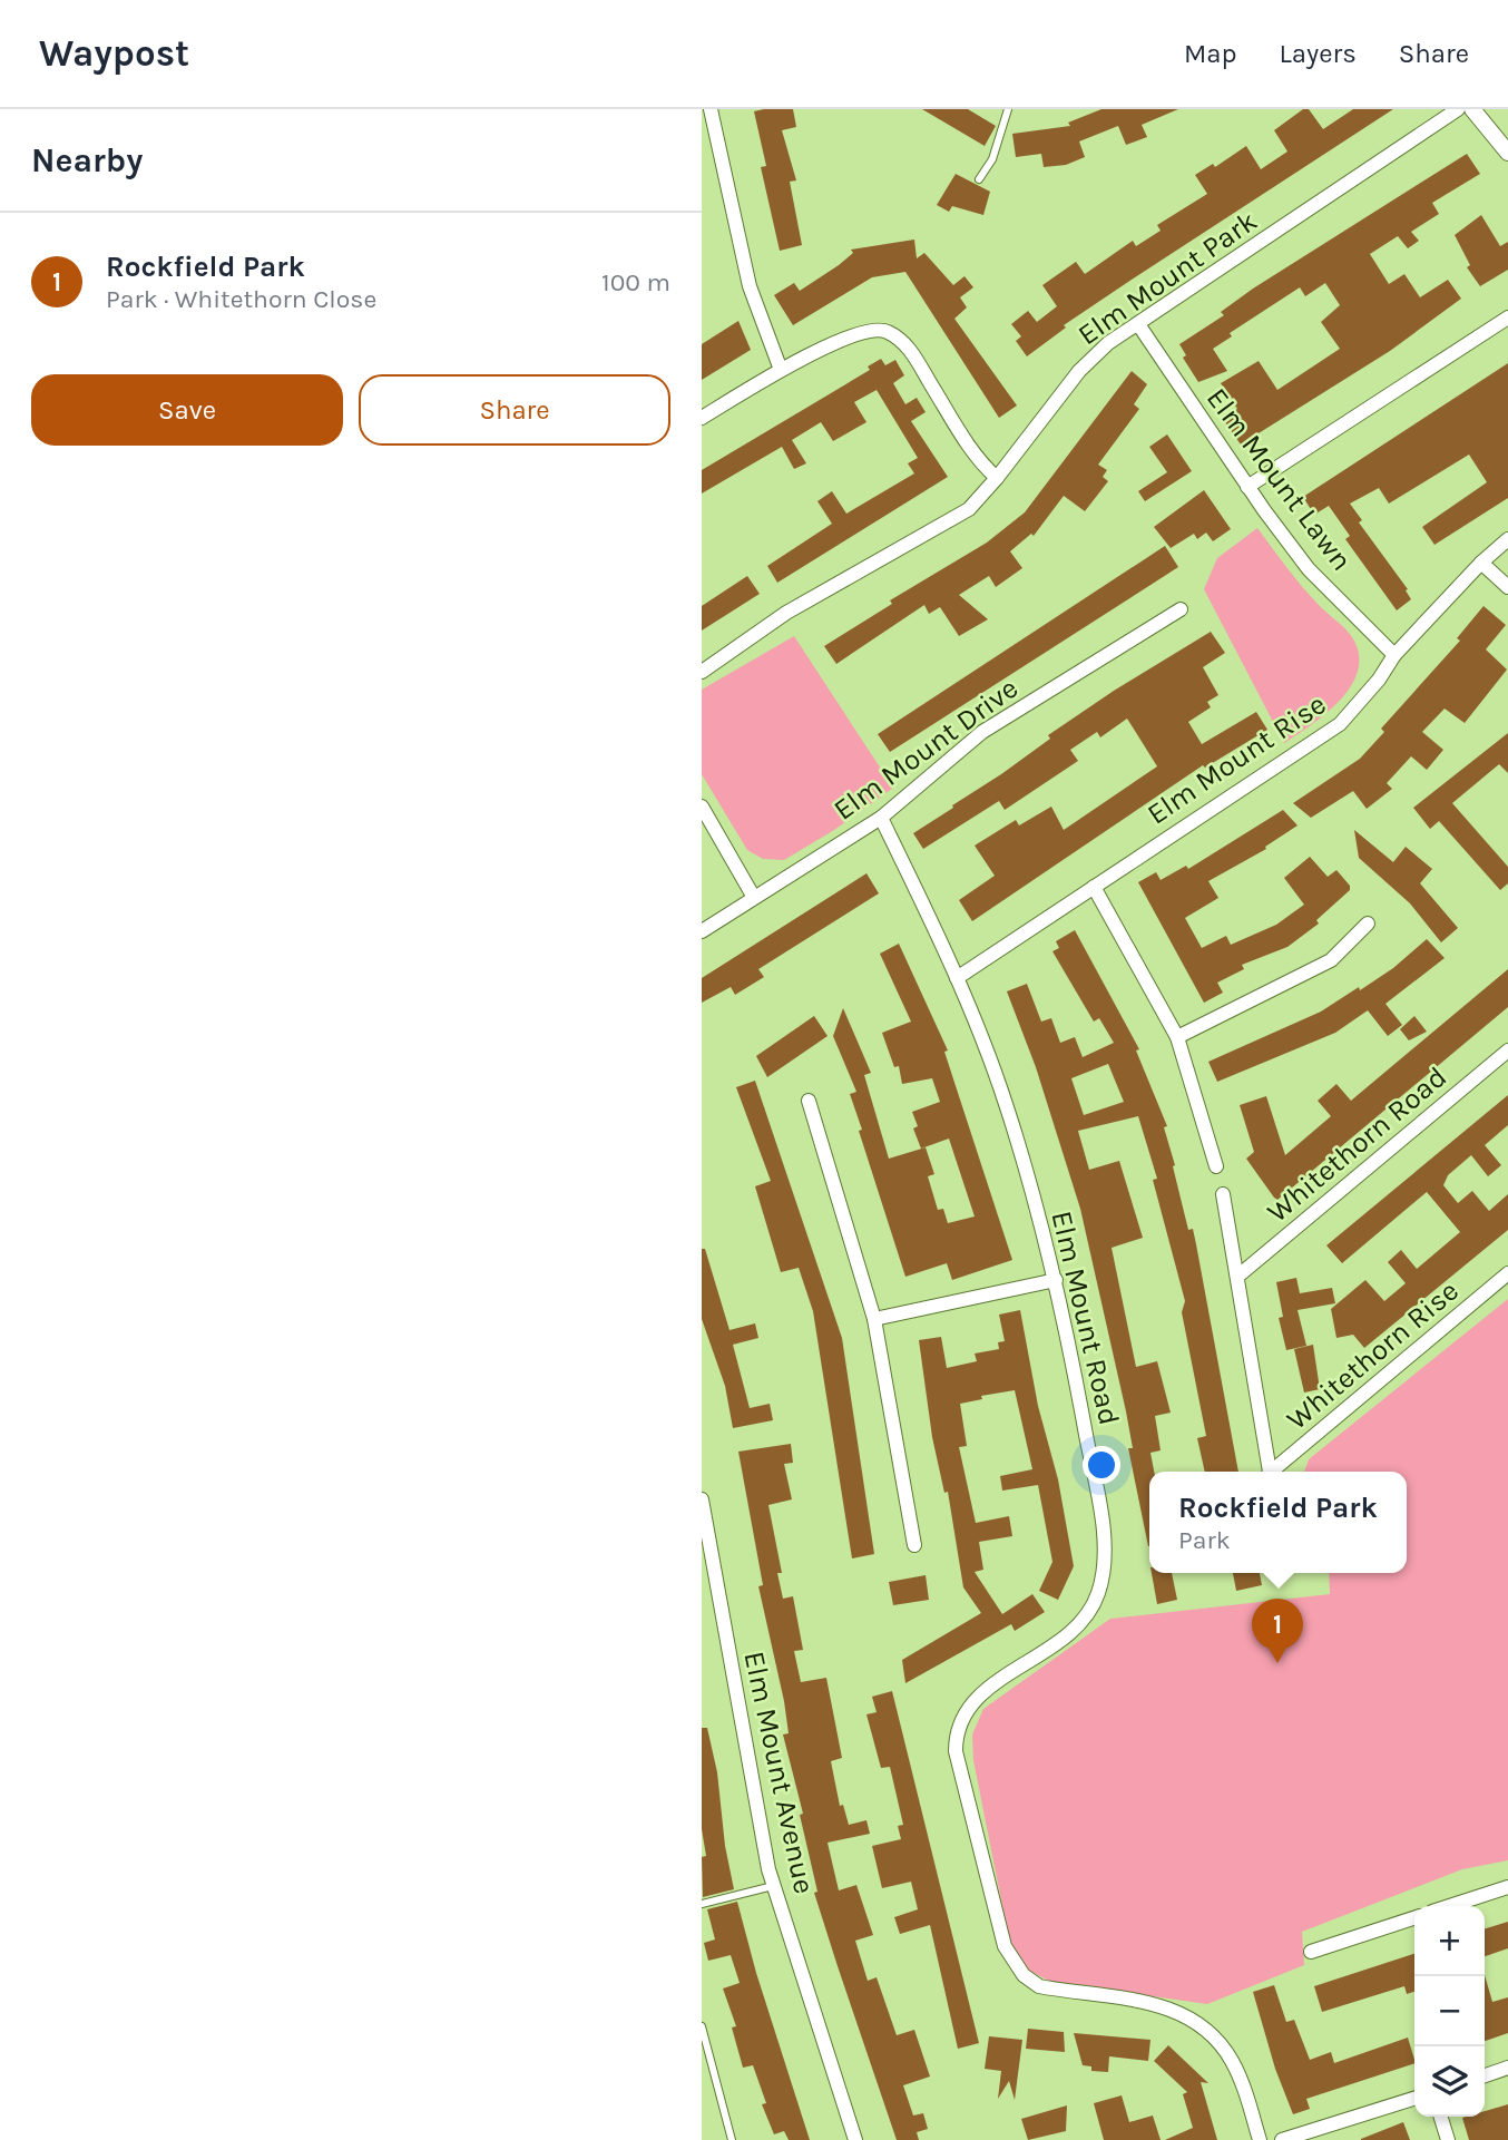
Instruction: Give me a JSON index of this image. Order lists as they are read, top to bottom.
{
  "streets": {
    "street": [
      "Elm Mount Park",
      "Elm Mount Lawn",
      "Elm Mount Drive",
      "Elm Mount Rise",
      "Whitethorn Road",
      "Elm Mount Road",
      "Whitethorn Rise",
      "Elm Mount Avenue"
    ]
  },
  "crossings": [
    ["Elm Mount Park", "Elm Mount Lawn"],
    ["Elm Mount Lawn", "Elm Mount Rise"],
    ["Elm Mount Drive", "Elm Mount Road"],
    ["Elm Mount Rise", "Elm Mount Road"]
  ],
  "page": {
    "header": "Waypost",
    "nav": ["Map", "Layers", "Share"],
    "heading": "Nearby",
    "list": [
      {
        "mark": "1",
        "name": "Rockfield Park",
        "note": "Park · Whitethorn Close",
        "value": "100 m"
      }
    ],
    "buttons": ["Save", "Share"],
    "popup": ["Rockfield Park", "Park"],
    "pins": "1",
    "map_buttons": ["+", "−"]
  }
}
